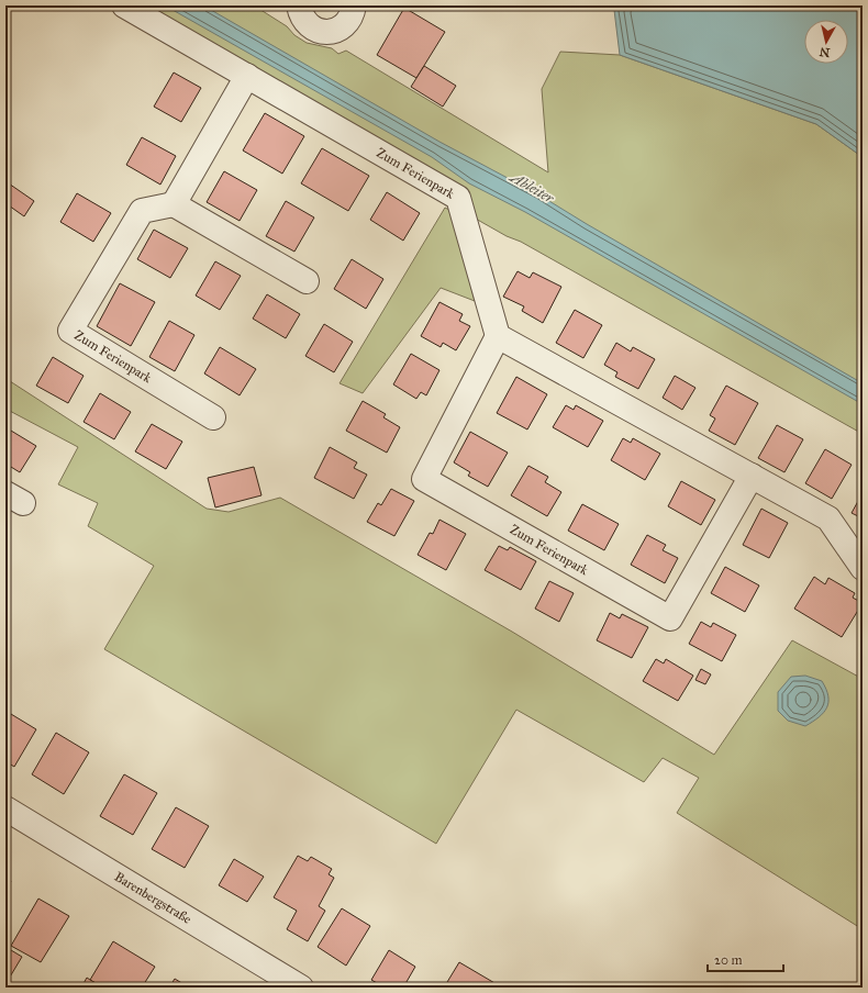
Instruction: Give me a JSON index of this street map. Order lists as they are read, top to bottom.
{
  "streets": {
    "street": ["Zum Ferienpark", "Barenbergstraße"]
  },
  "water": ["Ableiter"],
  "scale_bar": "20 m",
  "north": "bottom"
}
